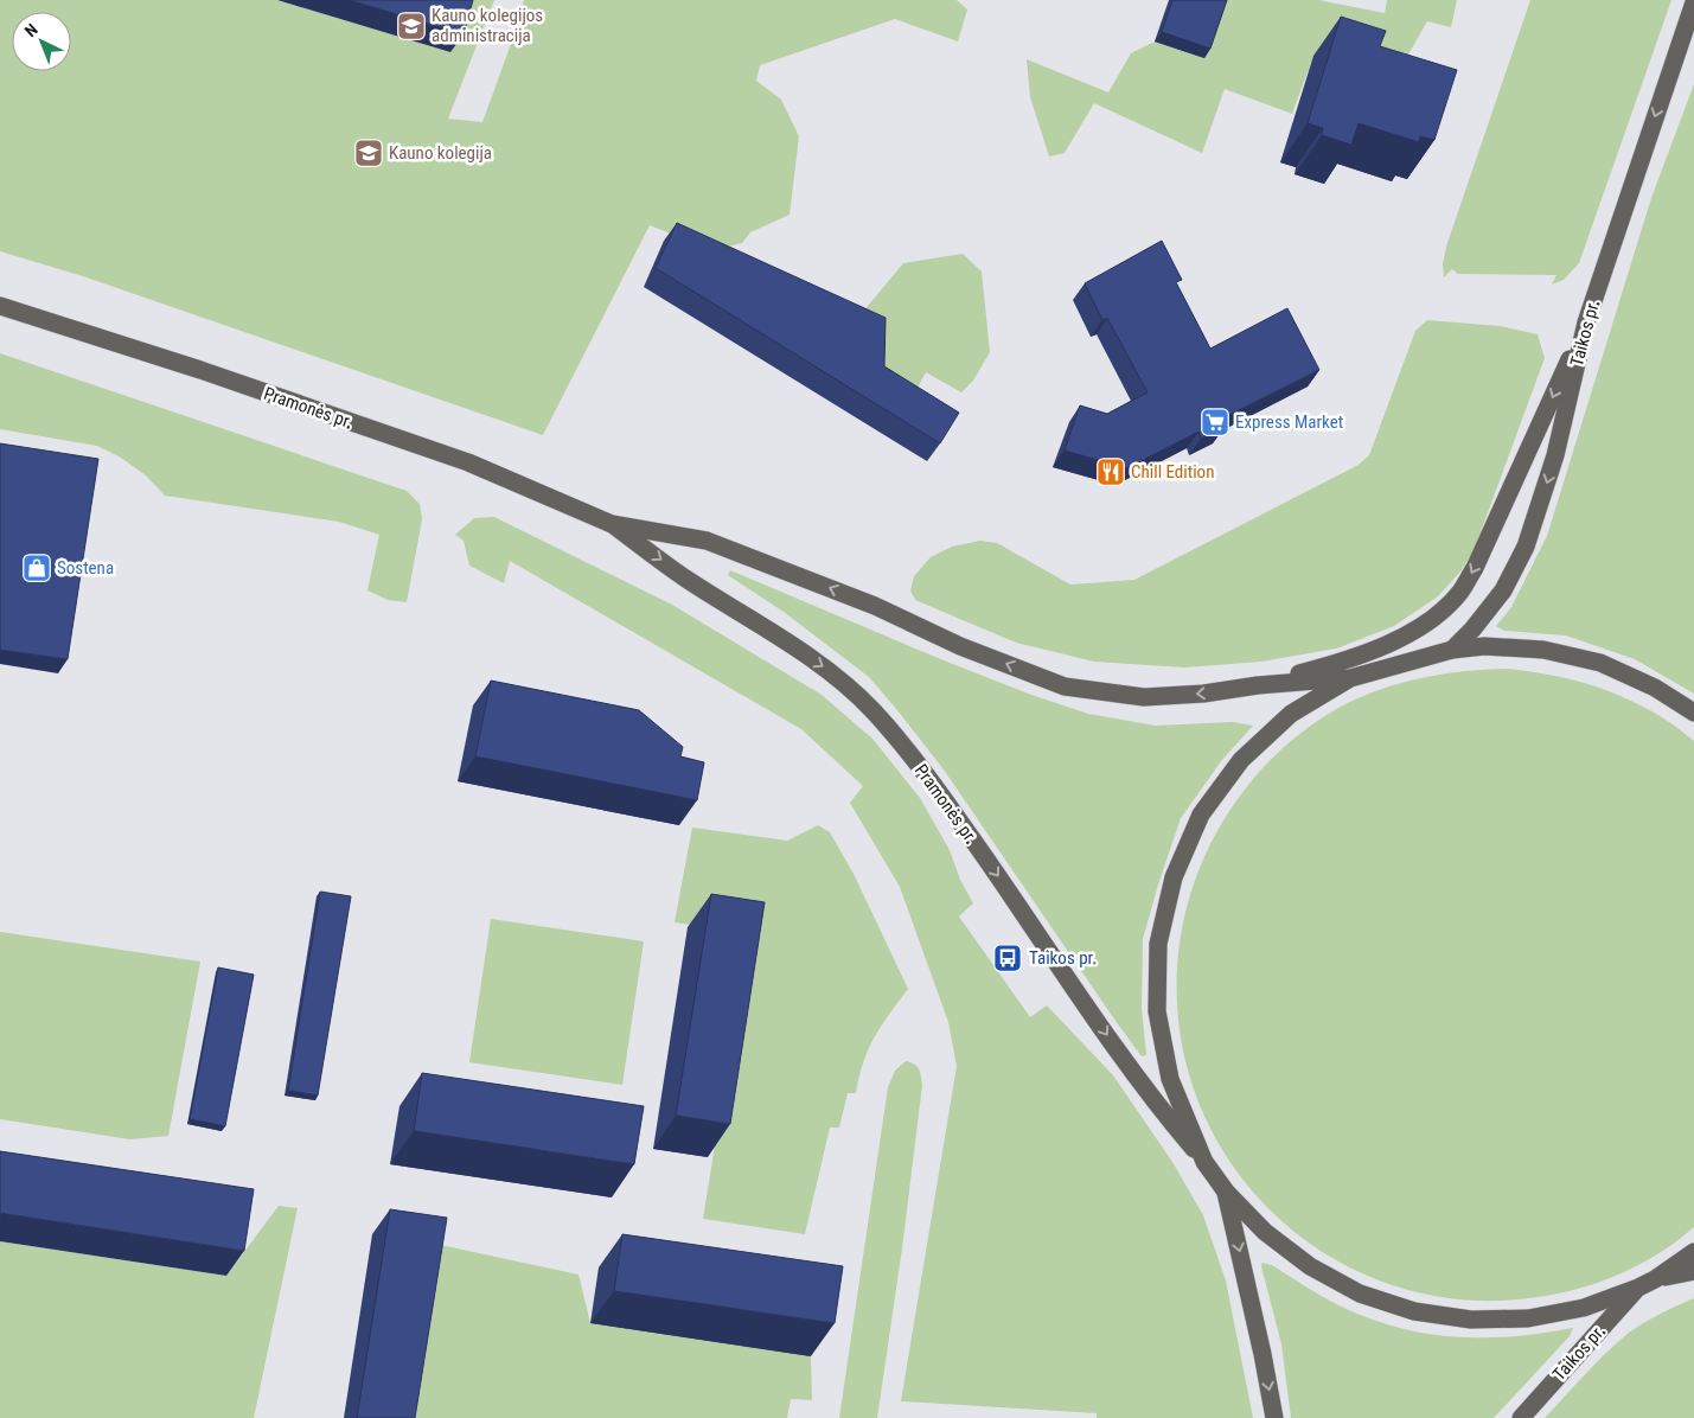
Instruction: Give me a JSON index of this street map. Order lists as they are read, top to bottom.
{
  "streets": {
    "main road": ["Taikos pr.", "Pramonės pr."]
  },
  "one_way": ["Taikos pr."],
  "places": {
    "school or university": ["Kauno kolegijos administracija", "Kauno kolegija"],
    "supermarket": ["Express Market"],
    "restaurant": ["Chill Edition"],
    "shop": ["Sostena"],
    "bus stop": ["Taikos pr."]
  },
  "north": "top left"
}
